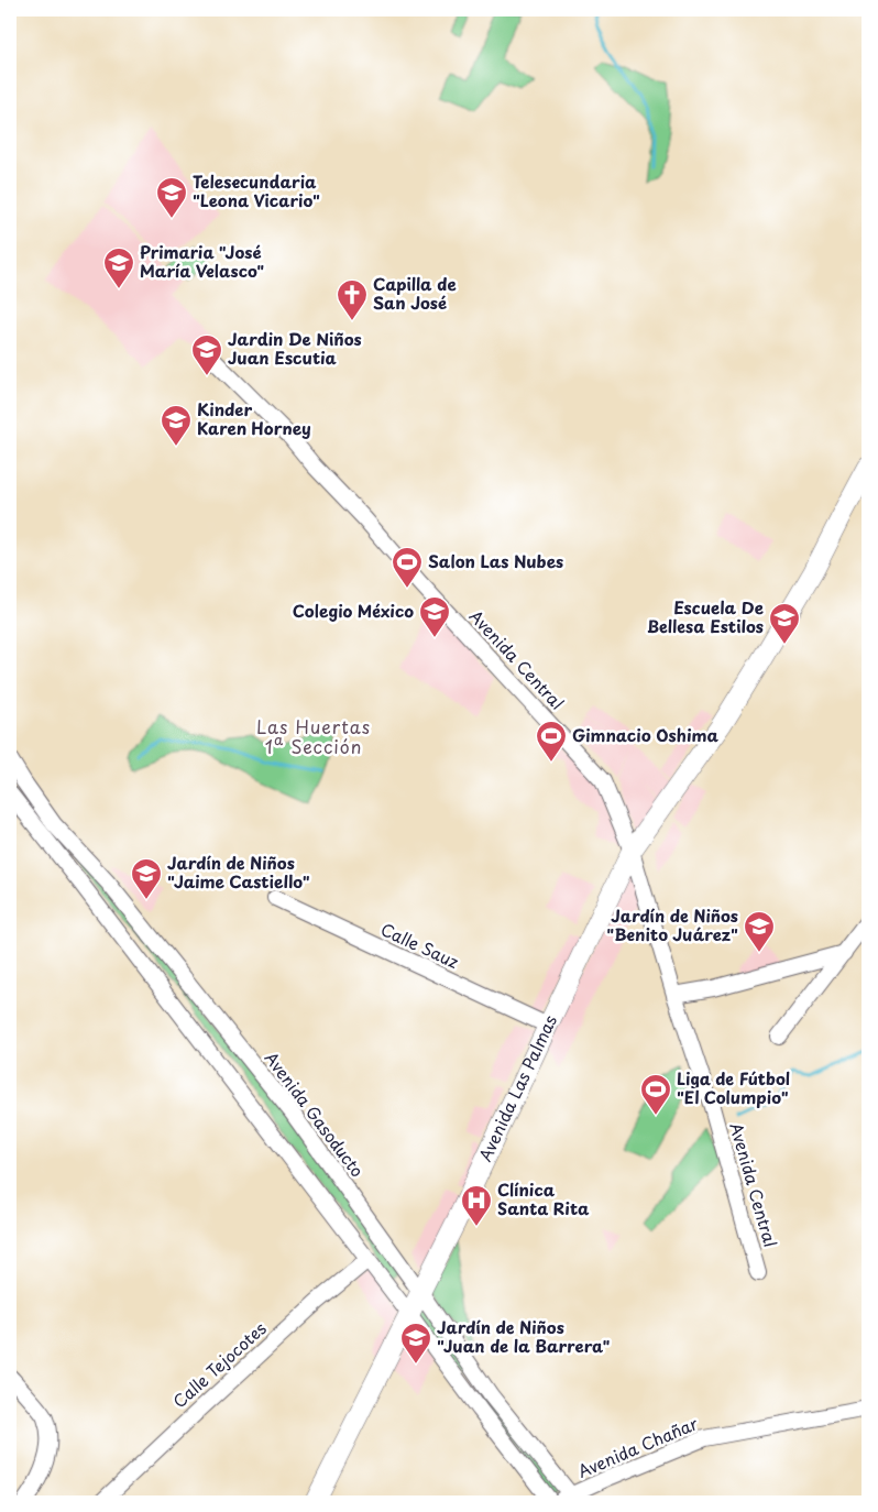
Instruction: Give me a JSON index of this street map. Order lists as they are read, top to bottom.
{
  "streets": {
    "main road": ["Avenida Las Palmas"],
    "street": [
      "Avenida Central",
      "Calle Sauz",
      "Avenida Gasoducto",
      "Calle Tejocotes",
      "Avenida Chañar"
    ]
  },
  "crossings": [
    ["Avenida Central", "Avenida Las Palmas"],
    ["Calle Sauz", "Avenida Las Palmas"],
    ["Avenida Las Palmas", "Avenida Gasoducto"],
    ["Avenida Gasoducto", "Avenida Chañar"]
  ],
  "districts": ["Las Huertas 1ª Sección"],
  "places": {
    "school or university": [
      "Telesecundaria \"Leona Vicario\"",
      "Primaria \"José María Velasco\"",
      "Jardin De Niños Juan Escutia",
      "Kinder Karen Horney",
      "Colegio México",
      "Escuela De Bellesa Estilos",
      "Jardín de Niños \"Jaime Castiello\"",
      "Jardín de Niños \"Benito Juárez\"",
      "Jardín de Niños \"Juan de la Barrera\""
    ],
    "church": ["Capilla de San José"],
    "sports": ["Salon Las Nubes", "Gimnacio Oshima", "Liga de Fútbol \"El Columpio\""],
    "hospital": ["Clínica Santa Rita"]
  }
}
